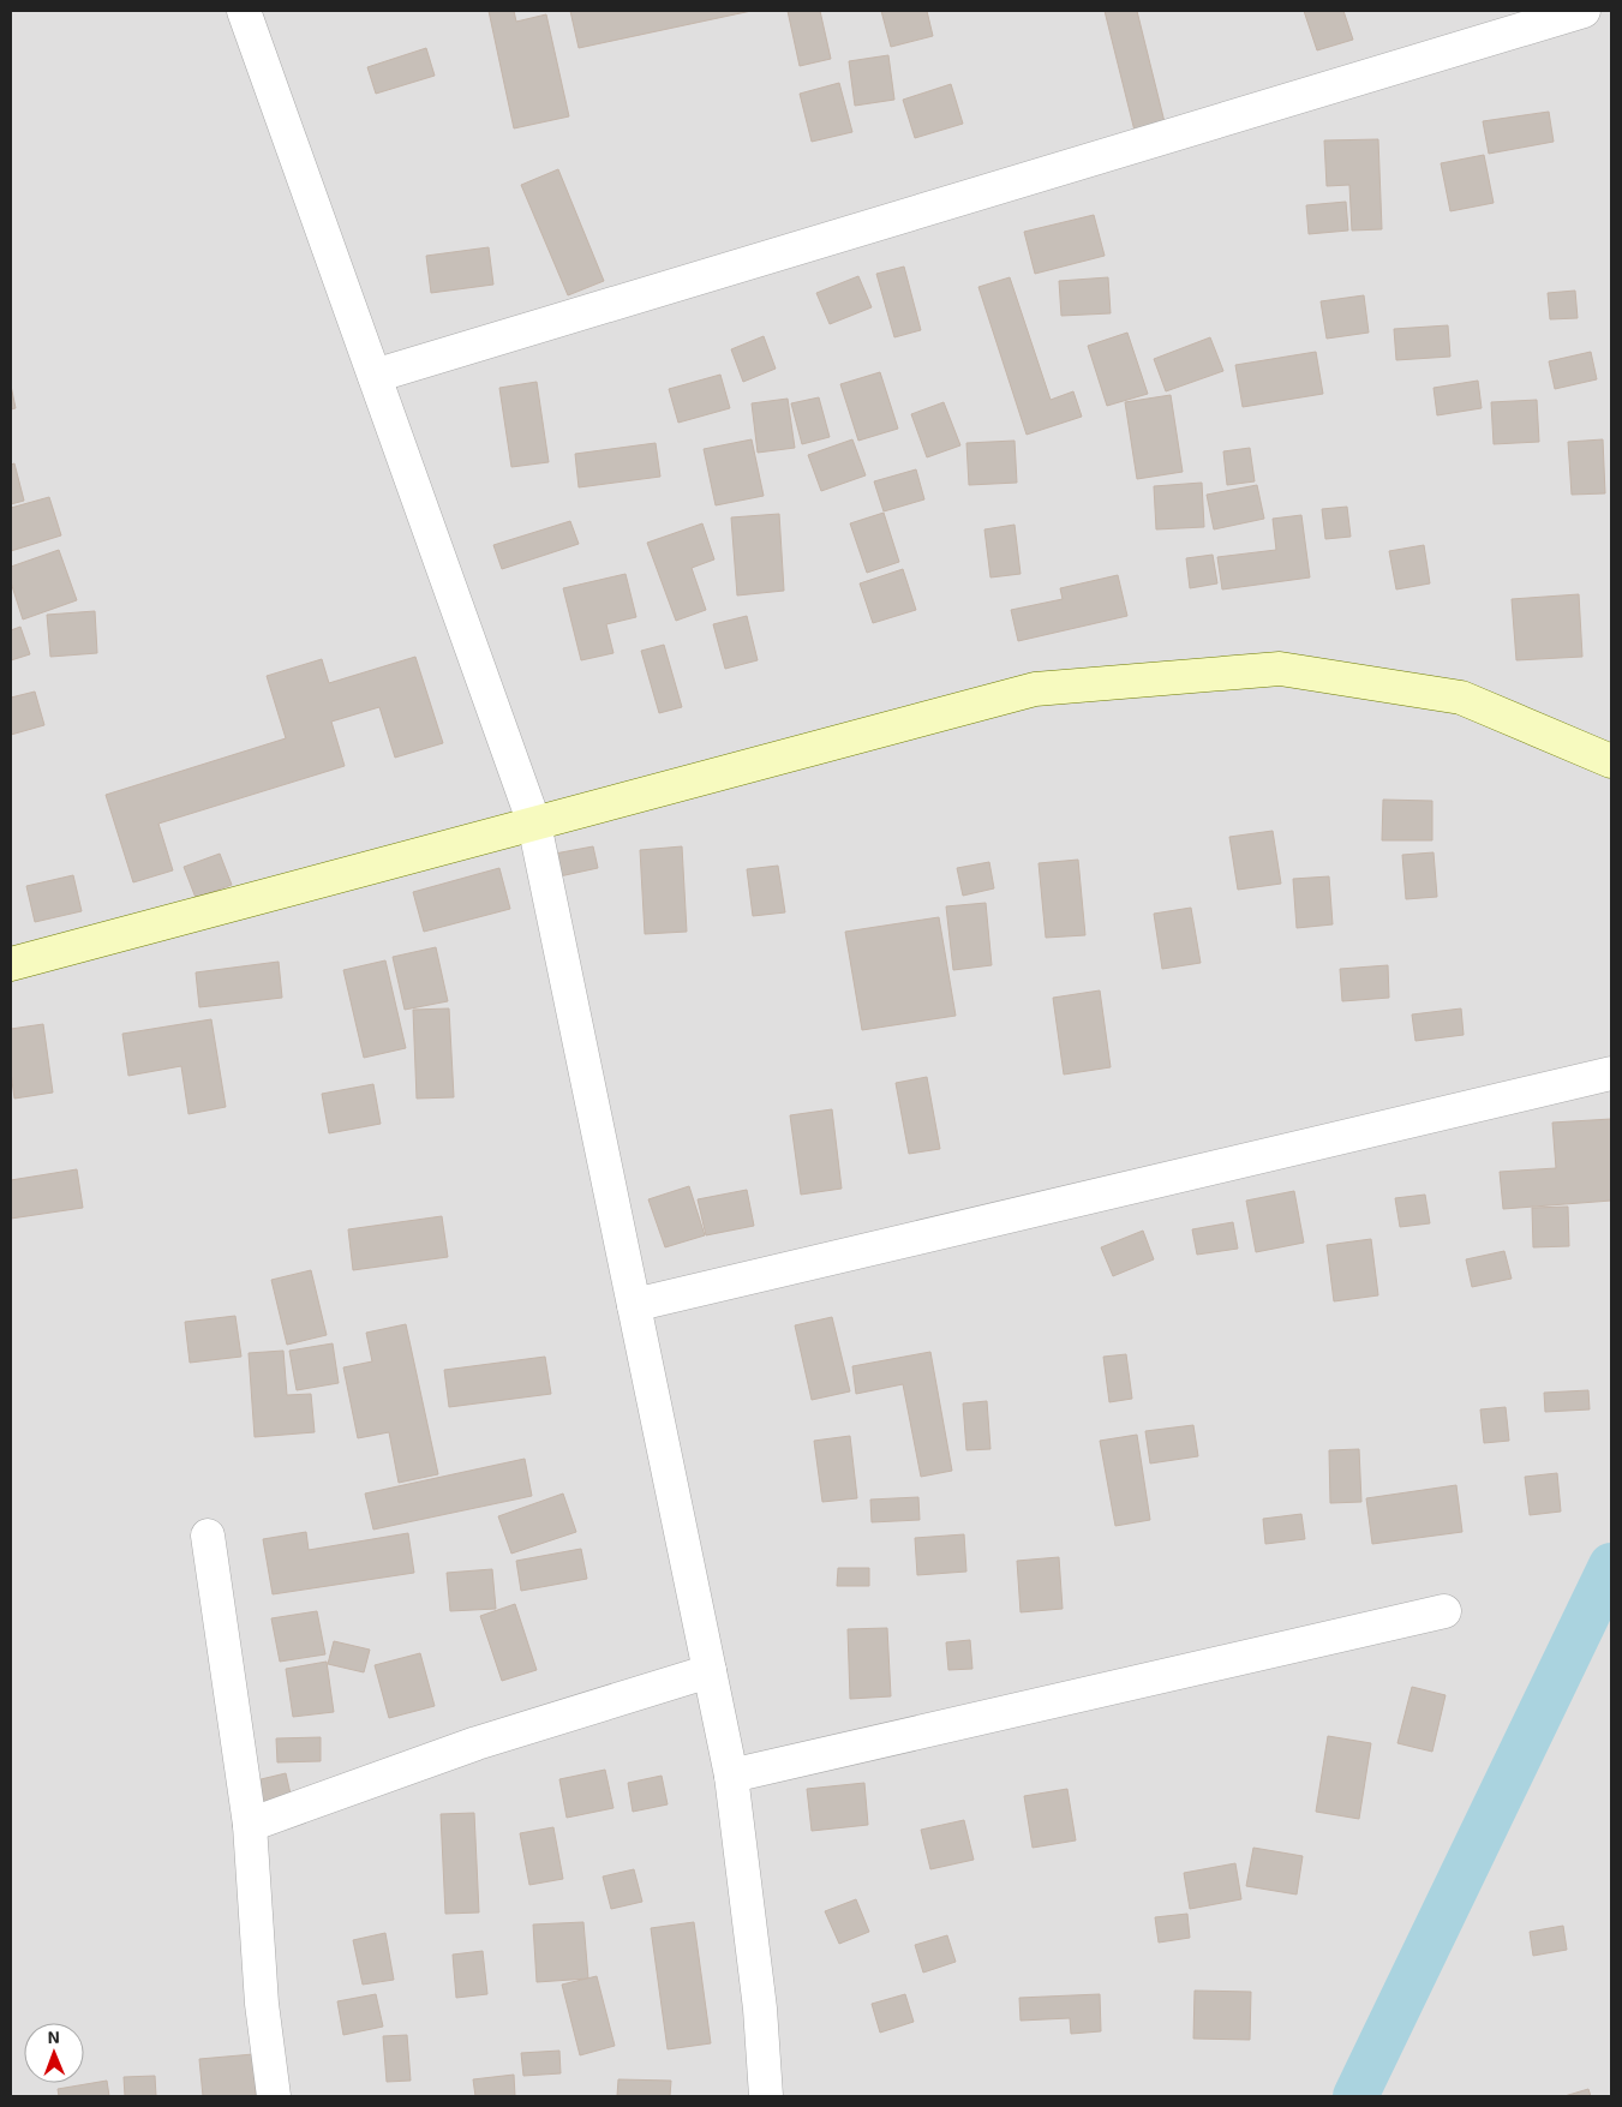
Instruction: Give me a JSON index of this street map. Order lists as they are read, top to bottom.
{
  "north": "top"
}
